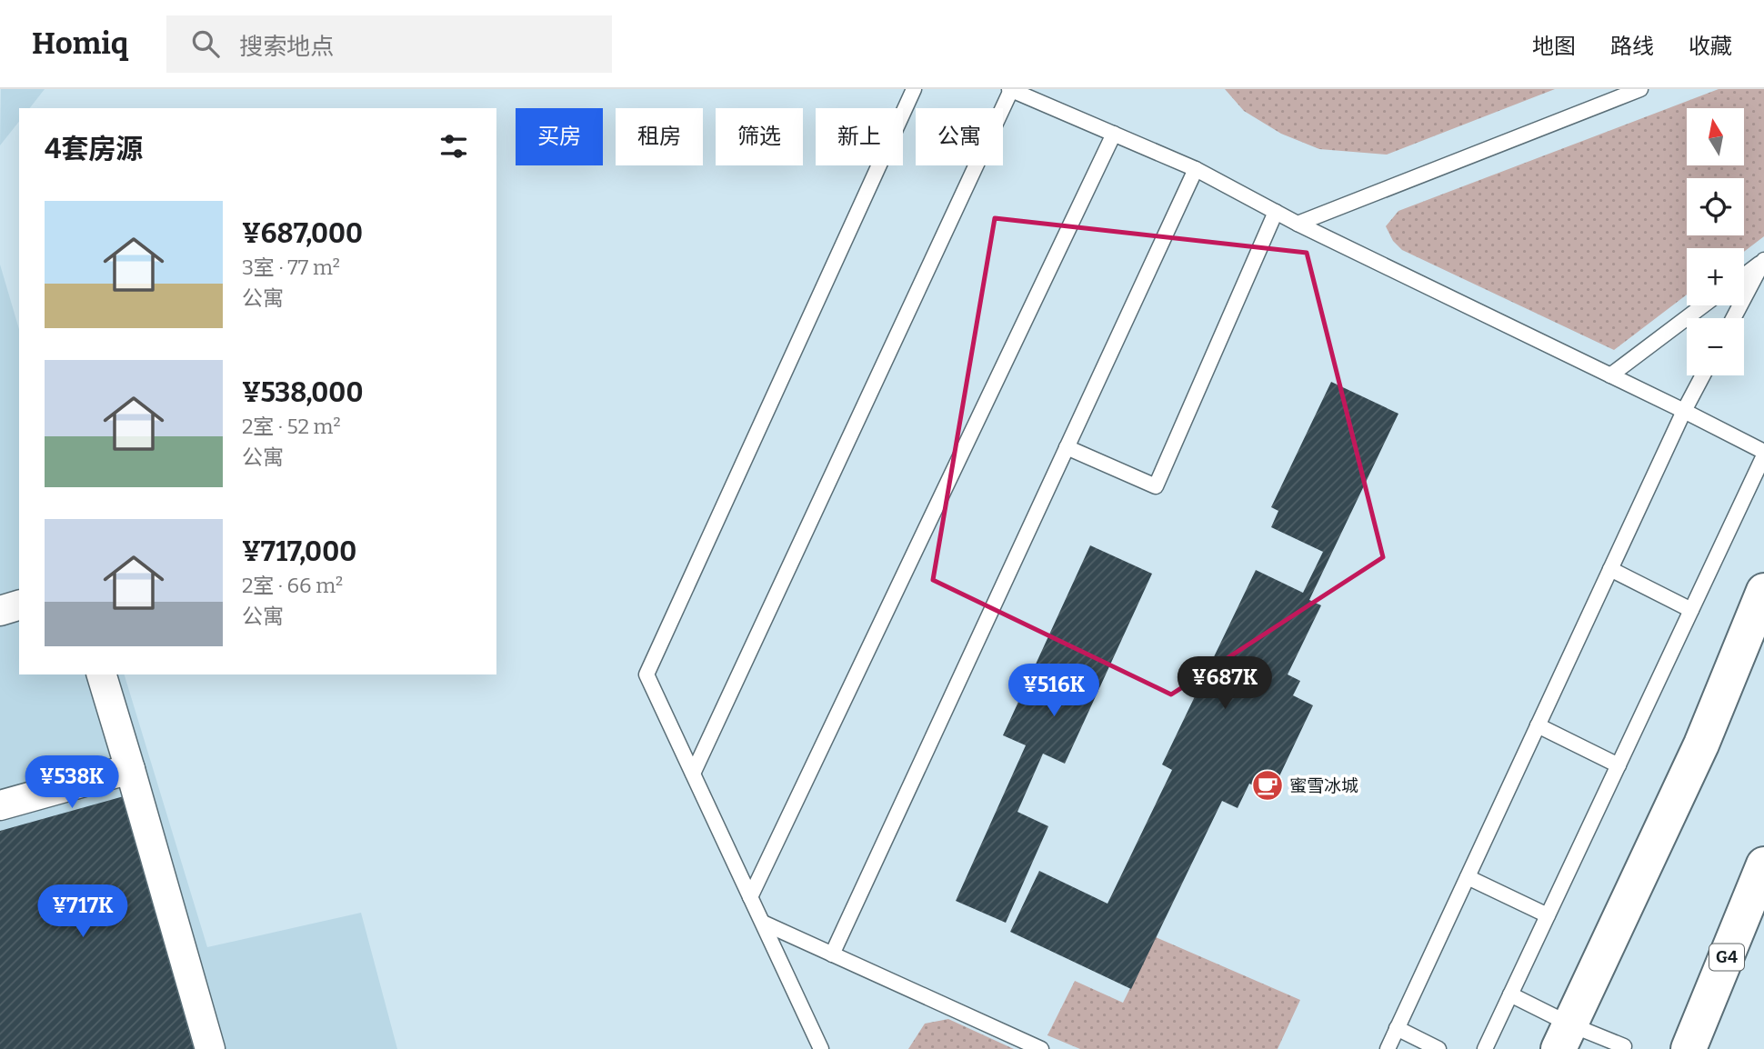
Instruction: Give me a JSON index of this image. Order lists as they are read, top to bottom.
{
  "streets": {
    "highway": ["G4"]
  },
  "places": {
    "cafe": ["蜜雪冰城"]
  },
  "north": "top",
  "page": {
    "header": "Homiq",
    "search": "搜索地点",
    "nav": ["地图", "路线", "收藏"],
    "map_buttons": ["+", "−"],
    "chip": [
      "买房",
      "租房",
      "筛选",
      "新上",
      "公寓"
    ],
    "heading": "4套房源",
    "list": [
      {
        "name": "¥687,000",
        "note": "3室 · 77 m² · 公寓"
      },
      {
        "name": "¥538,000",
        "note": "2室 · 52 m² · 公寓"
      },
      {
        "name": "¥717,000",
        "note": "2室 · 66 m² · 公寓"
      }
    ],
    "price": [
      "¥687K",
      "¥516K",
      "¥538K",
      "¥717K"
    ]
  }
}
